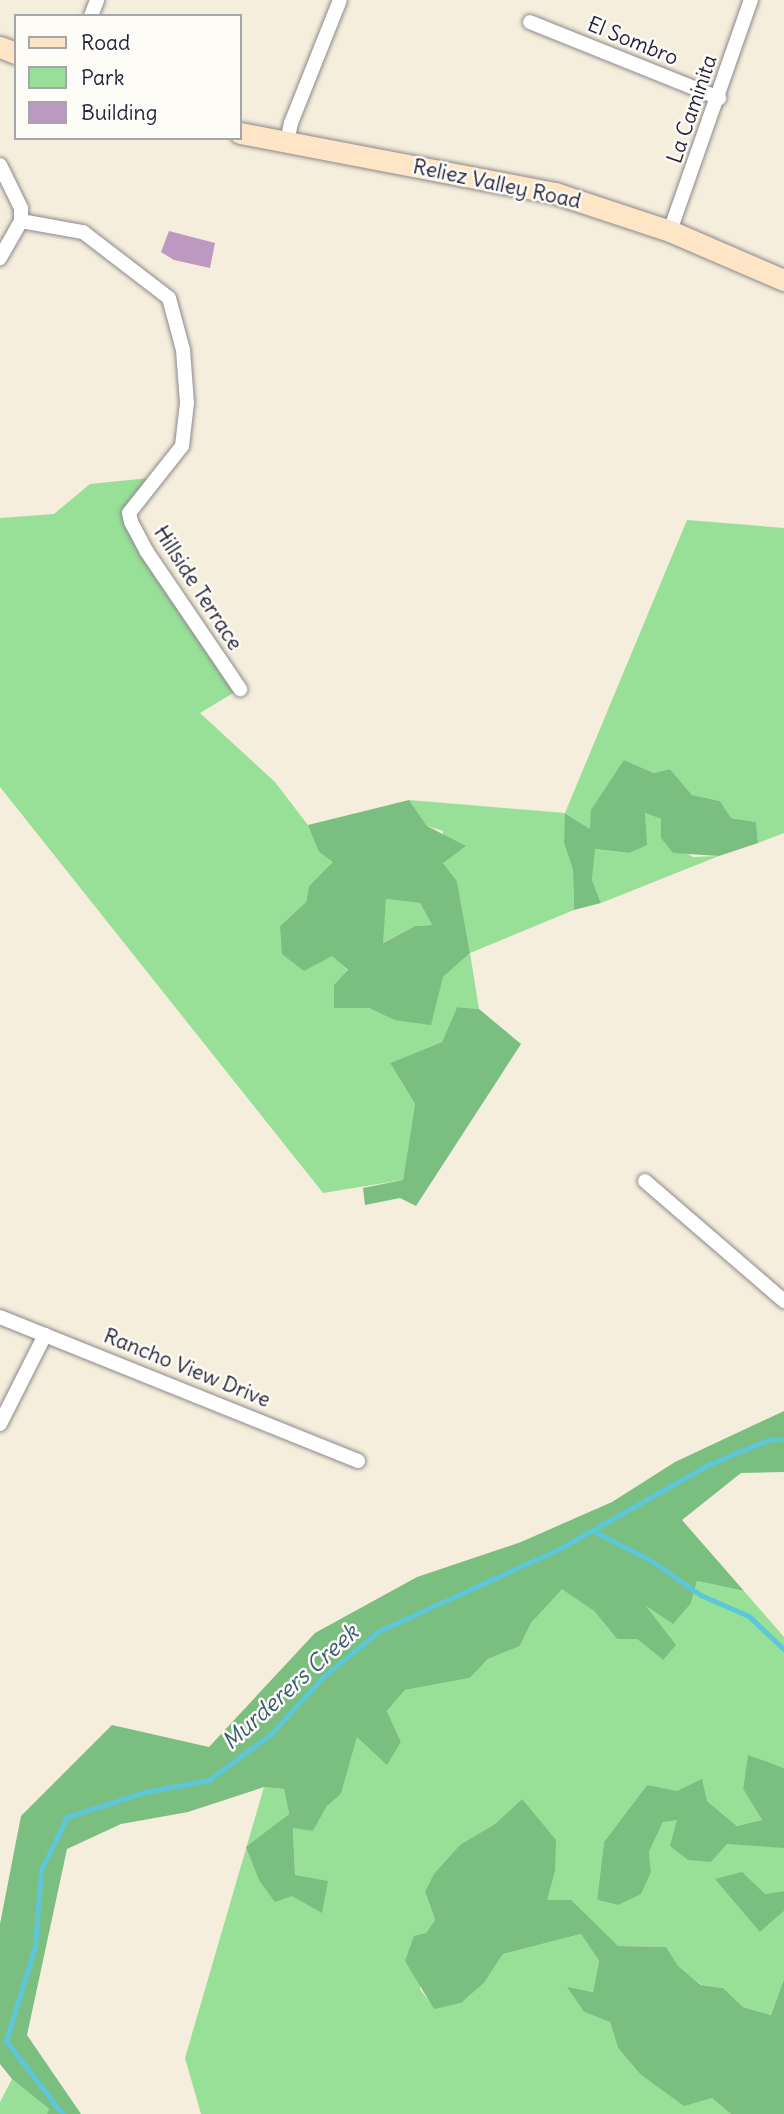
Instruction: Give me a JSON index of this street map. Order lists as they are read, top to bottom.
{
  "streets": {
    "main road": ["Reliez Valley Road"],
    "street": [
      "El Sombro",
      "La Caminita",
      "Hillside Terrace",
      "Rancho View Drive"
    ]
  },
  "crossings": [
    ["El Sombro", "La Caminita"],
    ["La Caminita", "Reliez Valley Road"]
  ],
  "water": ["Murderers Creek"],
  "legend": ["Road", "Park", "Building"]
}
